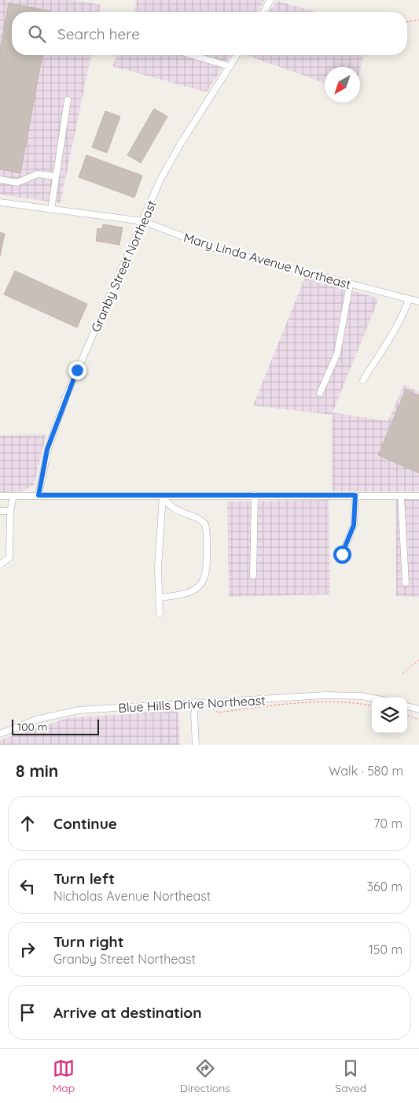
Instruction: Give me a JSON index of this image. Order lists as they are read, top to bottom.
{
  "streets": {
    "street": ["Mary Linda Avenue Northeast", "Granby Street Northeast", "Blue Hills Drive Northeast"]
  },
  "crossings": [
    ["Mary Linda Avenue Northeast", "Granby Street Northeast"]
  ],
  "scale_bar": "100 m",
  "north": "bottom left",
  "page": {
    "search": "Search here",
    "scale": "100 m",
    "heading": ["8 min", "Walk · 580 m"],
    "list": [
      ["Continue", "70 m"],
      ["Turn left", "Nicholas Avenue Northeast", "360 m"],
      ["Turn right", "Granby Street Northeast", "150 m"],
      "Arrive at destination"
    ],
    "nav": ["Map", "Directions", "Saved"]
  }
}
